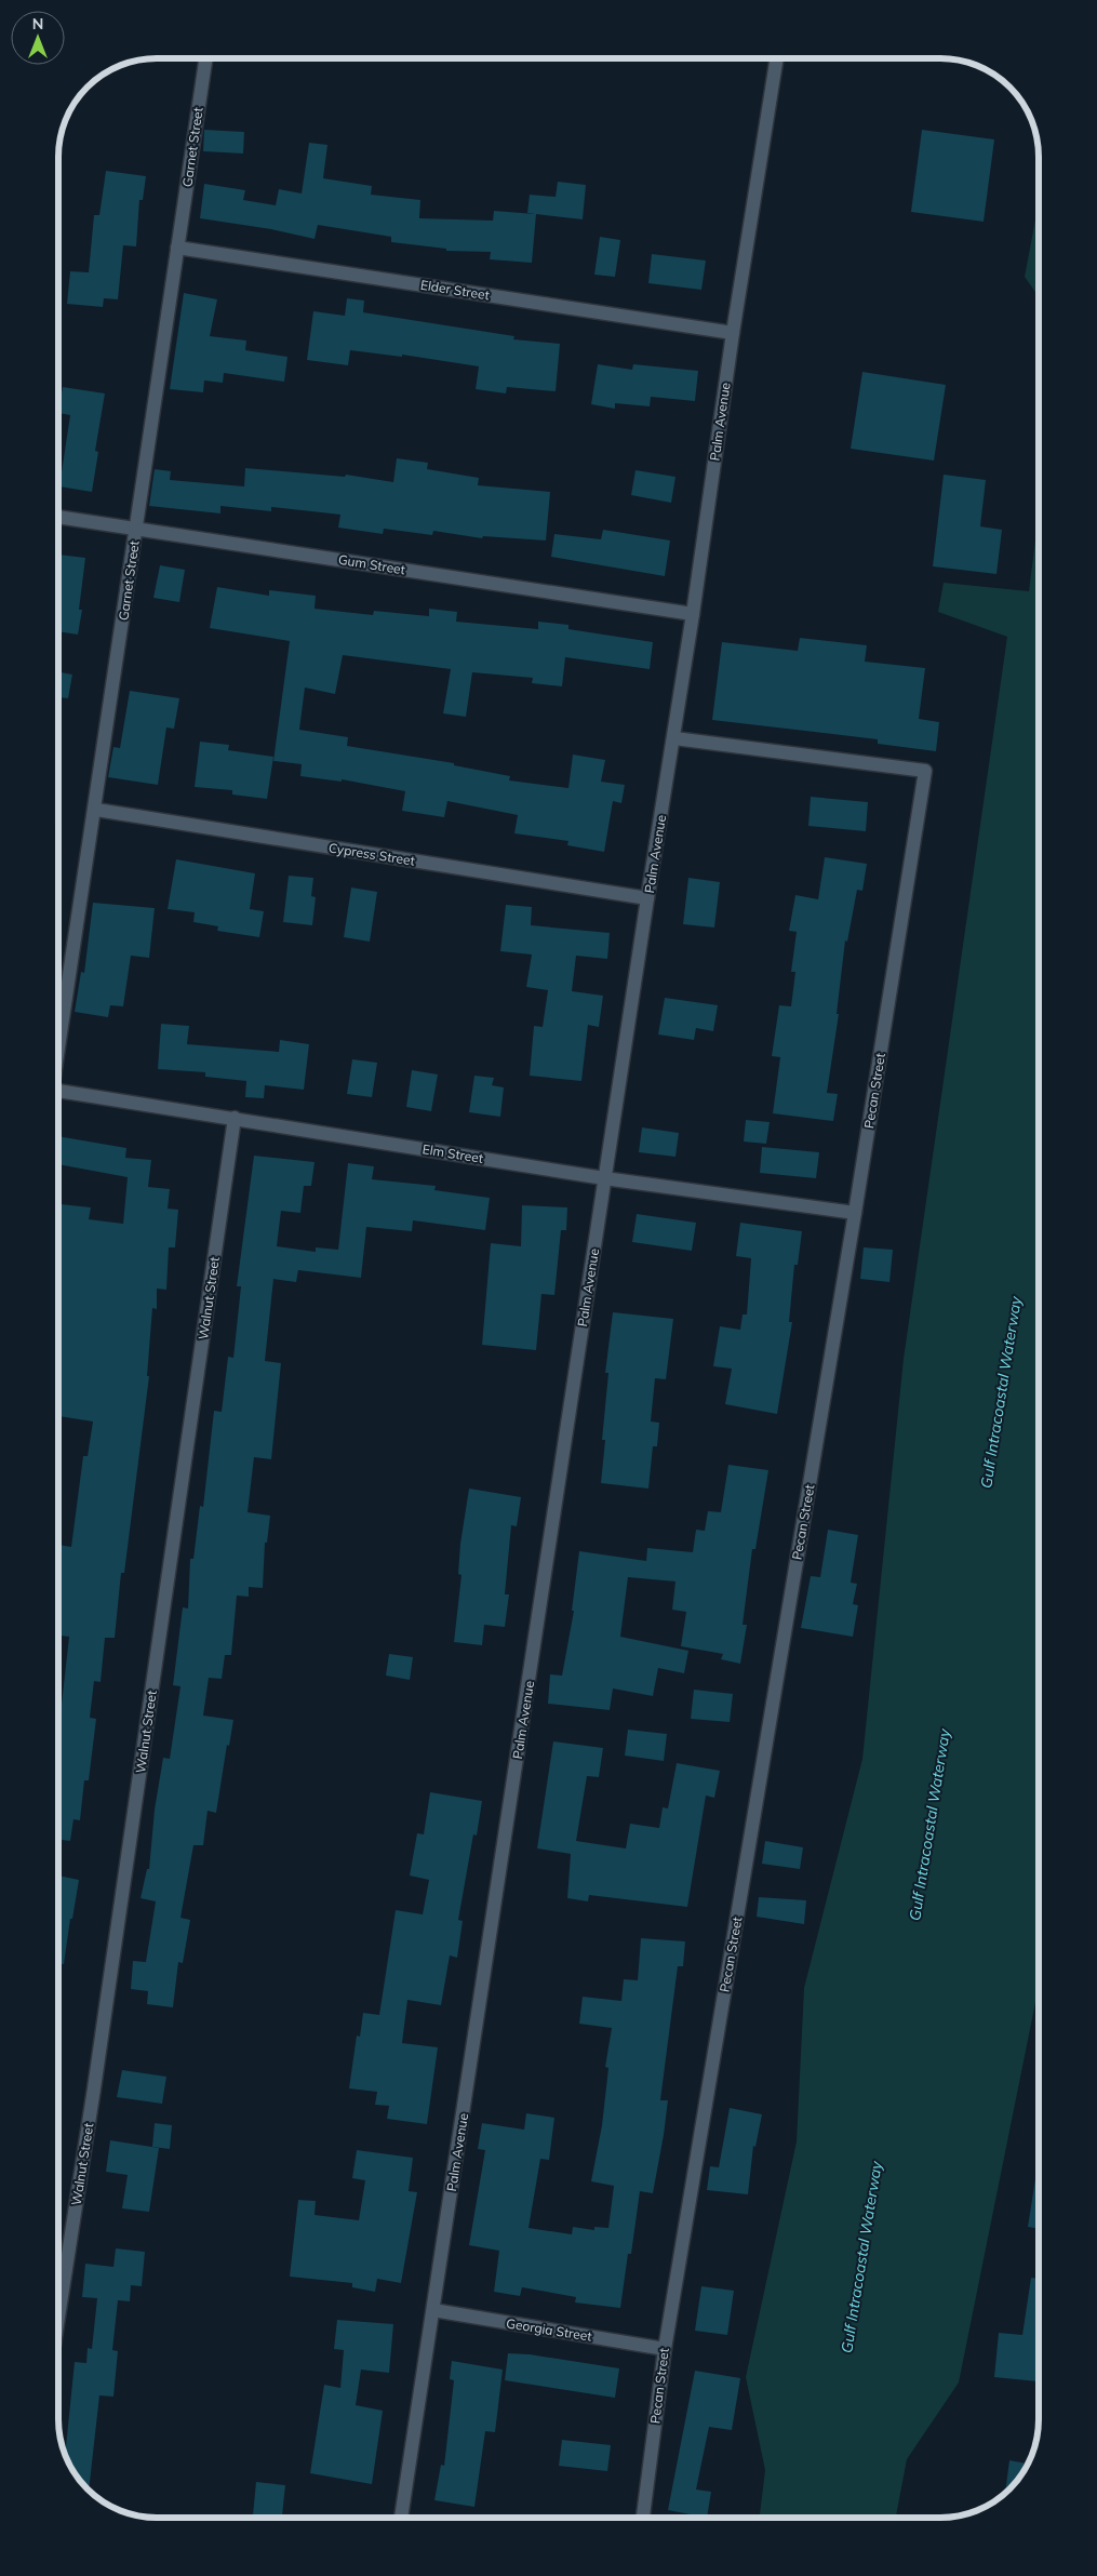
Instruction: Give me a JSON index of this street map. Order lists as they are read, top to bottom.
{
  "streets": {
    "street": [
      "Garnet Street",
      "Elder Street",
      "Palm Avenue",
      "Gum Street",
      "Cypress Street",
      "Pecan Street",
      "Elm Street",
      "Walnut Street",
      "Georgia Street"
    ]
  },
  "crossings": [
    ["Garnet Street", "Elder Street"],
    ["Garnet Street", "Gum Street"],
    ["Garnet Street", "Cypress Street"],
    ["Elder Street", "Palm Avenue"],
    ["Palm Avenue", "Gum Street"],
    ["Palm Avenue", "Cypress Street"],
    ["Palm Avenue", "Pecan Street"],
    ["Palm Avenue", "Elm Street"],
    ["Palm Avenue", "Georgia Street"],
    ["Pecan Street", "Elm Street"],
    ["Pecan Street", "Georgia Street"],
    ["Elm Street", "Walnut Street"]
  ],
  "water": ["Gulf Intracoastal Waterway"],
  "north": "top"
}
